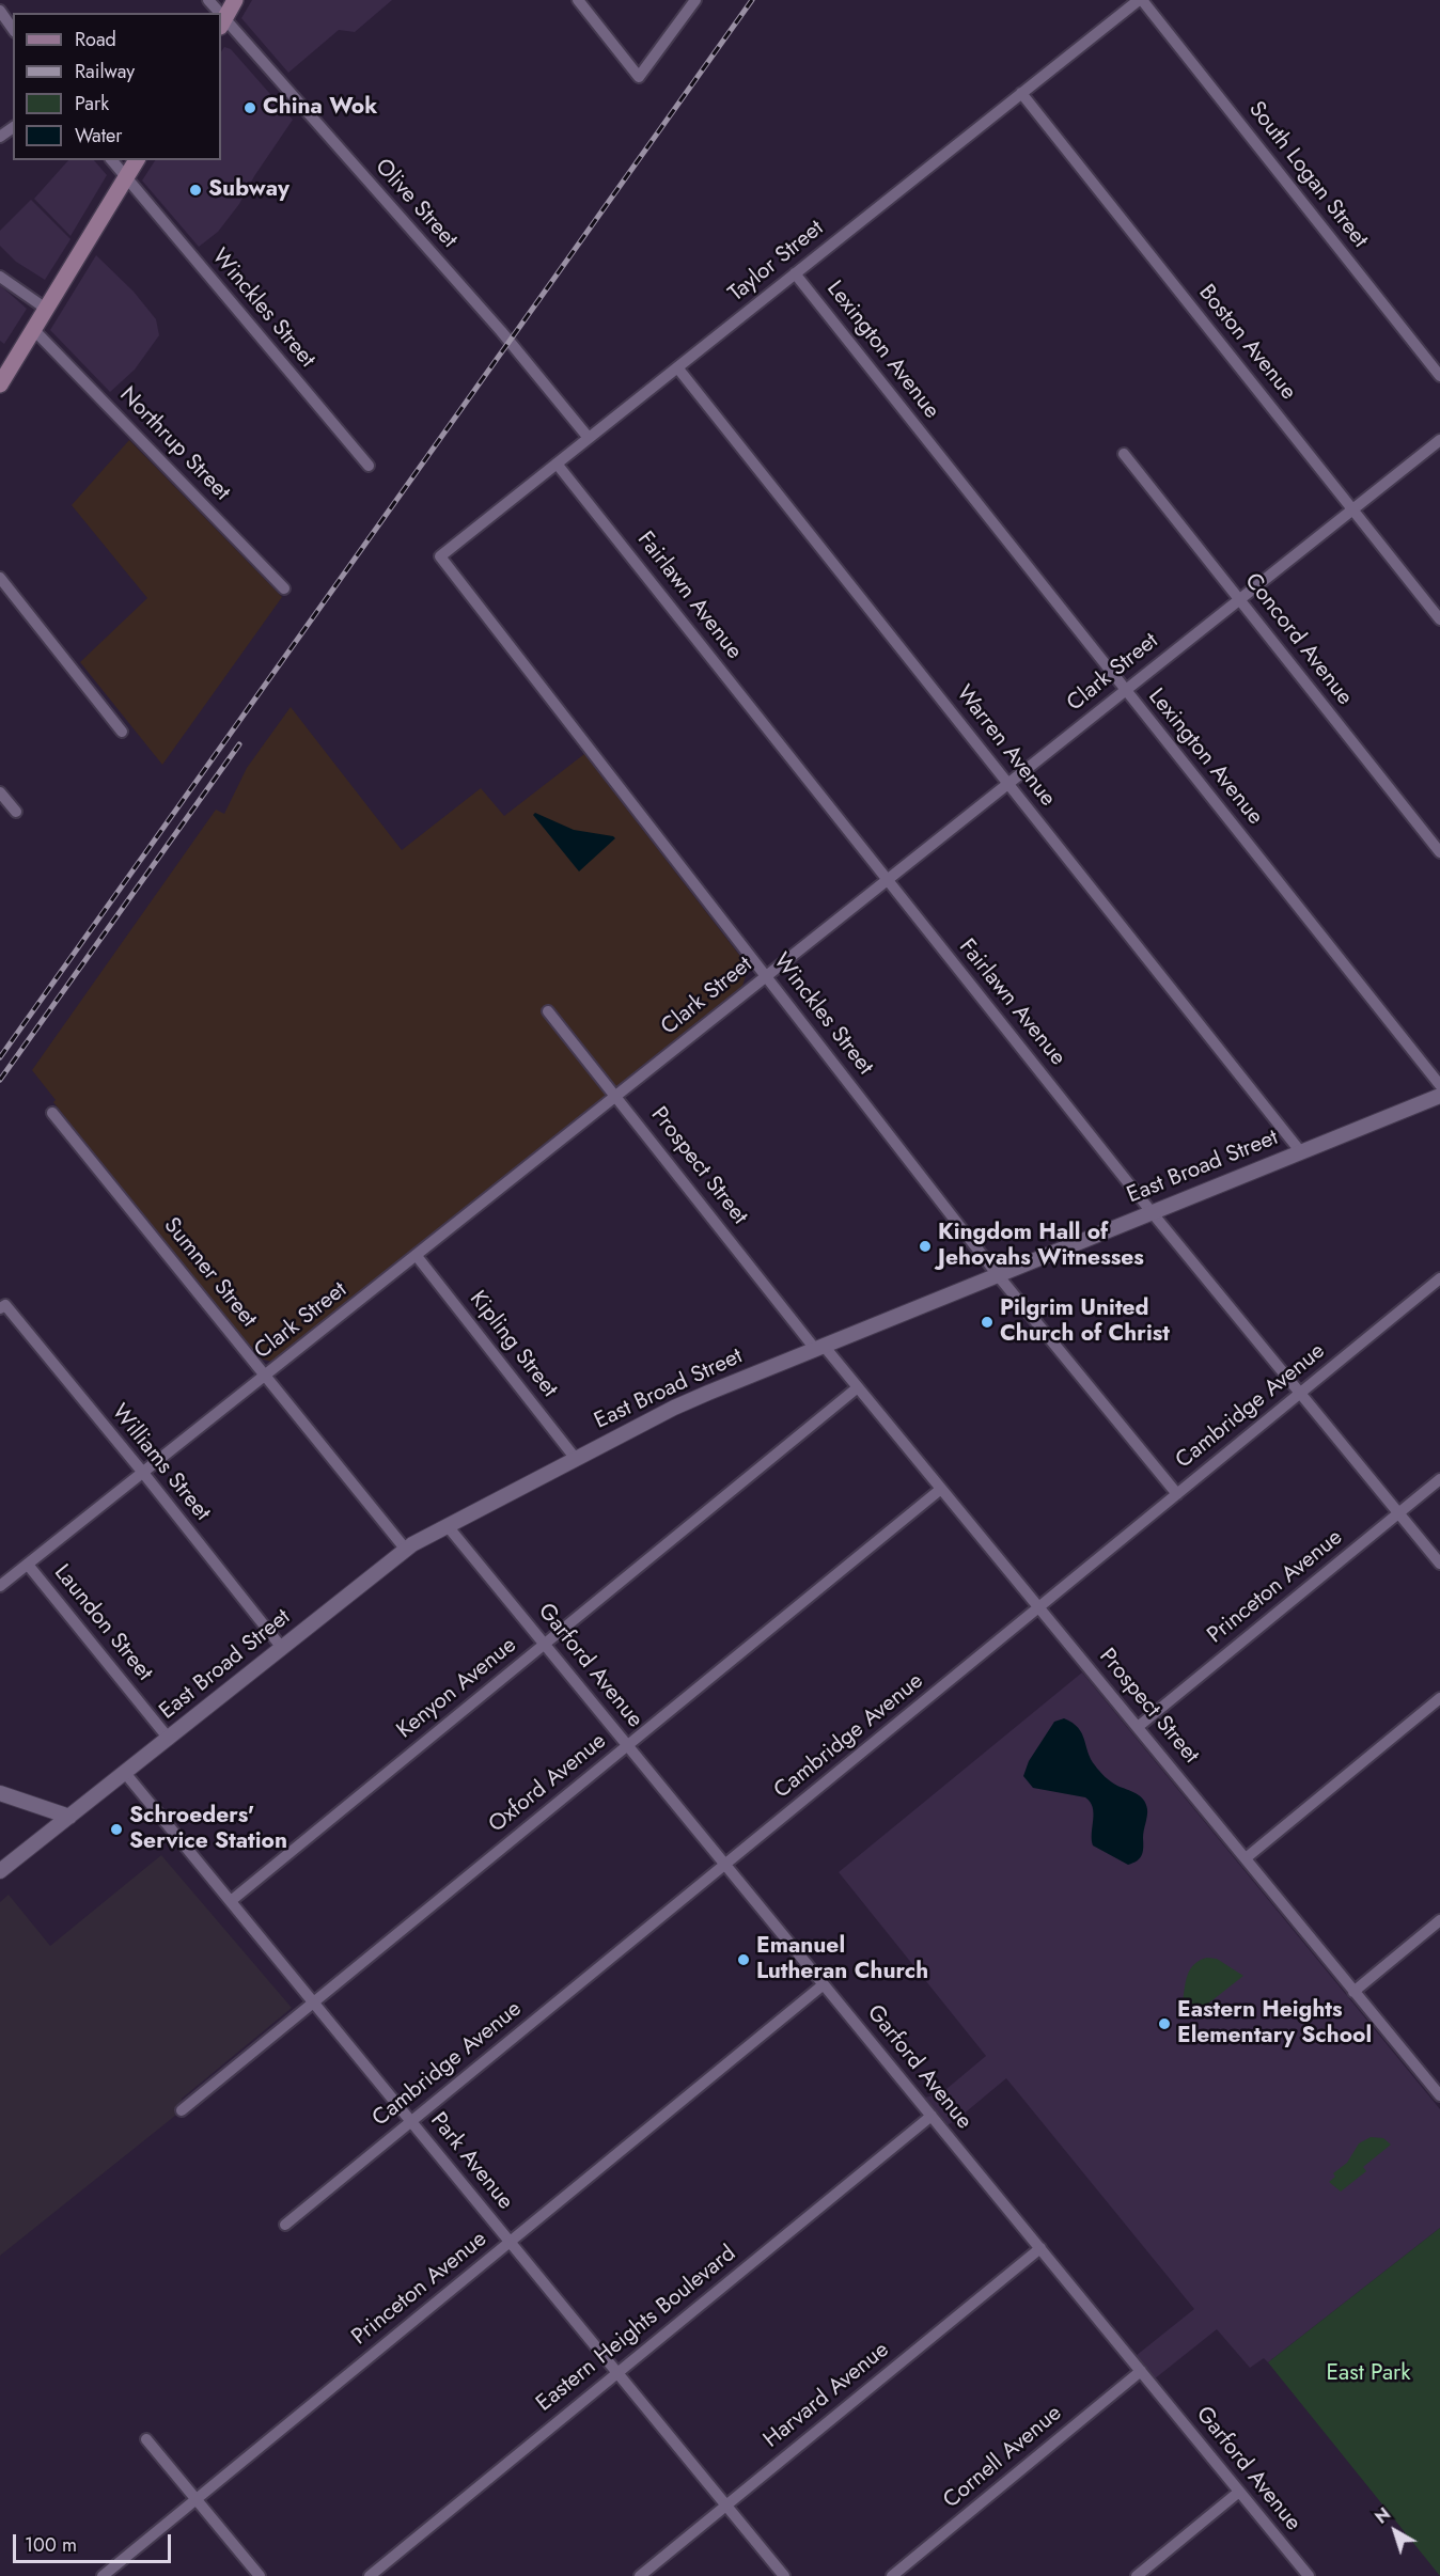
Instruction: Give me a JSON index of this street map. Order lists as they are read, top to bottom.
{
  "streets": {
    "street": [
      "South Logan Street",
      "Olive Street",
      "Taylor Street",
      "Winckles Street",
      "Boston Avenue",
      "Lexington Avenue",
      "Northrup Street",
      "Fairlawn Avenue",
      "Concord Avenue",
      "Clark Street",
      "Warren Avenue",
      "Prospect Street",
      "East Broad Street",
      "Sumner Street",
      "Kipling Street",
      "Cambridge Avenue",
      "Williams Street",
      "Princeton Avenue",
      "Laundon Street",
      "Garford Avenue",
      "Kenyon Avenue",
      "Oxford Avenue",
      "Park Avenue",
      "Eastern Heights Boulevard",
      "Harvard Avenue",
      "Cornell Avenue"
    ]
  },
  "crossings": [
    ["South Logan Street", "Taylor Street"],
    ["Olive Street", "Taylor Street"],
    ["Taylor Street", "Winckles Street"],
    ["Taylor Street", "Boston Avenue"],
    ["Taylor Street", "Lexington Avenue"],
    ["Taylor Street", "Fairlawn Avenue"],
    ["Taylor Street", "Warren Avenue"],
    ["Winckles Street", "Clark Street"],
    ["Winckles Street", "East Broad Street"],
    ["Winckles Street", "Cambridge Avenue"],
    ["Boston Avenue", "Clark Street"],
    ["Lexington Avenue", "Clark Street"],
    ["Fairlawn Avenue", "Clark Street"],
    ["Fairlawn Avenue", "East Broad Street"],
    ["Fairlawn Avenue", "Cambridge Avenue"],
    ["Fairlawn Avenue", "Princeton Avenue"],
    ["Concord Avenue", "Clark Street"],
    ["Clark Street", "Warren Avenue"],
    ["Clark Street", "Prospect Street"],
    ["Clark Street", "Sumner Street"],
    ["Clark Street", "Kipling Street"],
    ["Clark Street", "Williams Street"],
    ["Clark Street", "Laundon Street"],
    ["Warren Avenue", "East Broad Street"],
    ["Prospect Street", "East Broad Street"],
    ["Prospect Street", "Cambridge Avenue"],
    ["Prospect Street", "Princeton Avenue"],
    ["Prospect Street", "Kenyon Avenue"],
    ["Prospect Street", "Oxford Avenue"],
    ["East Broad Street", "Sumner Street"],
    ["East Broad Street", "Kipling Street"],
    ["East Broad Street", "Williams Street"],
    ["East Broad Street", "Laundon Street"],
    ["East Broad Street", "Garford Avenue"],
    ["East Broad Street", "Park Avenue"],
    ["Cambridge Avenue", "Garford Avenue"],
    ["Cambridge Avenue", "Park Avenue"],
    ["Princeton Avenue", "Garford Avenue"],
    ["Princeton Avenue", "Park Avenue"],
    ["Garford Avenue", "Kenyon Avenue"],
    ["Garford Avenue", "Oxford Avenue"],
    ["Garford Avenue", "Eastern Heights Boulevard"],
    ["Garford Avenue", "Harvard Avenue"],
    ["Garford Avenue", "Cornell Avenue"],
    ["Kenyon Avenue", "Park Avenue"],
    ["Oxford Avenue", "Park Avenue"],
    ["Park Avenue", "Eastern Heights Boulevard"],
    ["Park Avenue", "Harvard Avenue"]
  ],
  "parks": ["East Park"],
  "places": [
    "China Wok",
    "Subway",
    "Kingdom Hall of Jehovahs Witnesses",
    "Pilgrim United Church of Christ",
    "Schroeders' Service Station",
    "Emanuel Lutheran Church",
    "Eastern Heights Elementary School"
  ],
  "legend": [
    "Road",
    "Railway",
    "Park",
    "Water"
  ],
  "scale_bar": "100 m",
  "north": "top left"
}
